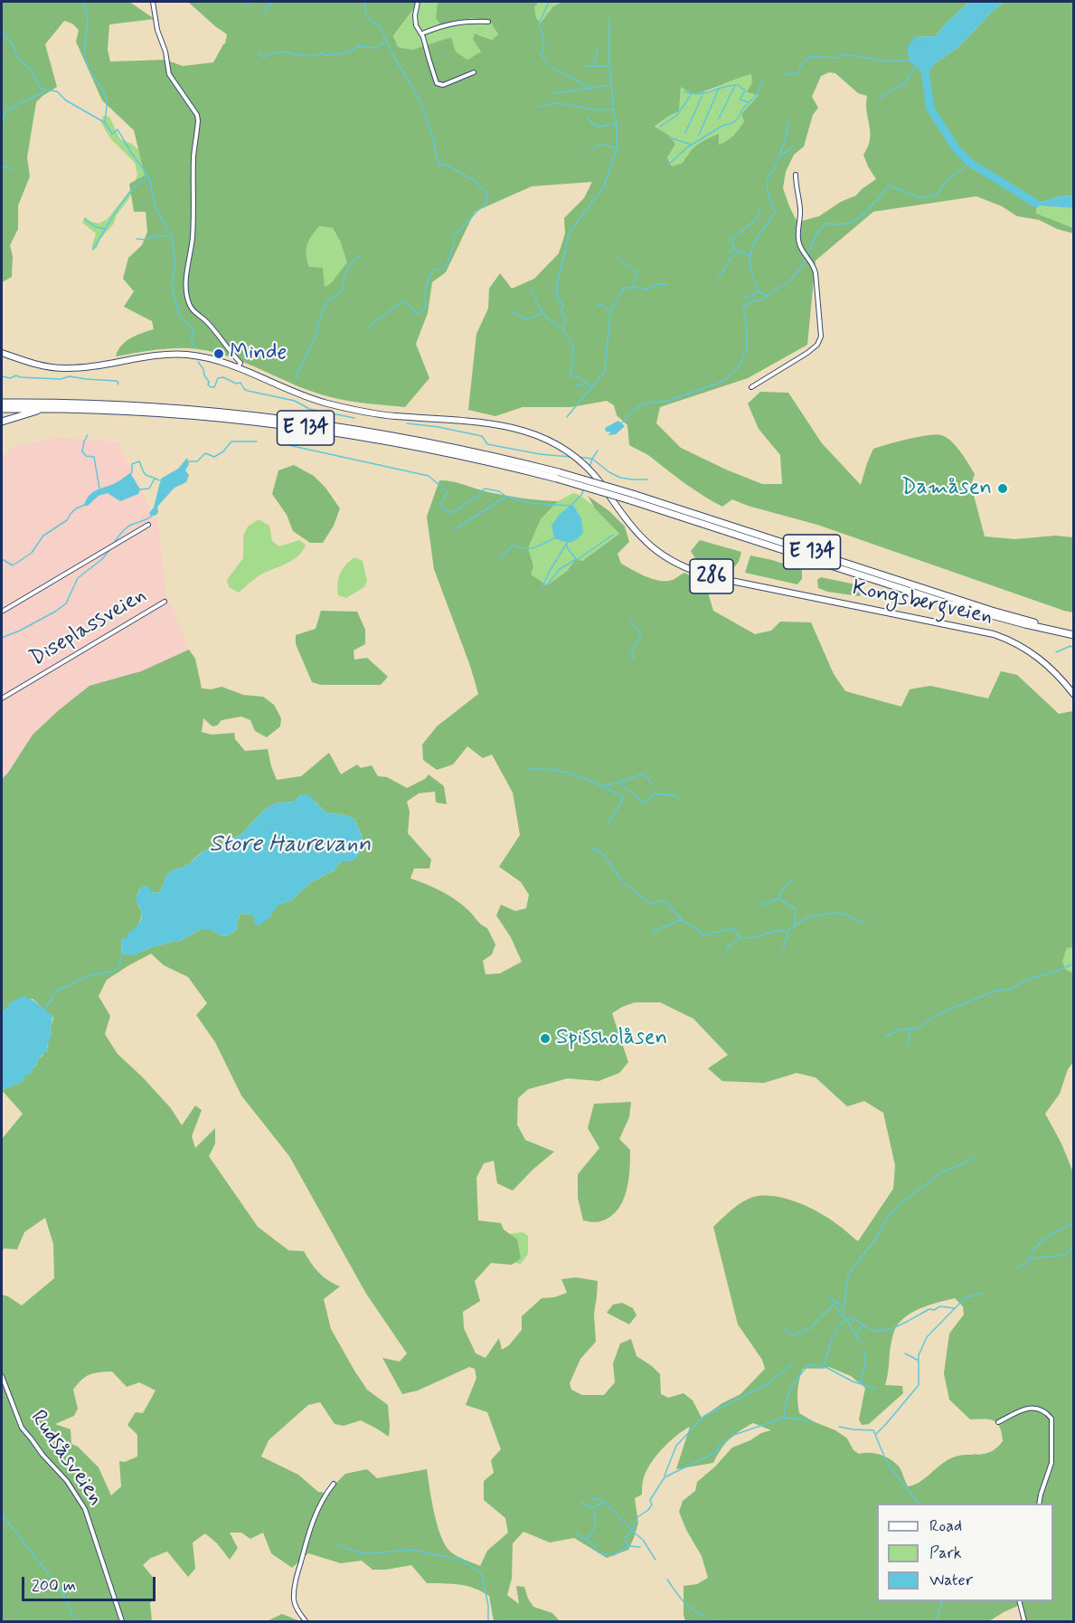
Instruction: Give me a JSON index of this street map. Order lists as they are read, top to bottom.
{
  "streets": {
    "highway": ["E 134"],
    "main road": ["286", "Kongsbergveien"],
    "street": ["Diseplassveien", "Rudsåsveien"]
  },
  "crossings": [
    ["286", "Kongsbergveien"]
  ],
  "water": ["Store Haurevann"],
  "places": ["Minde", "Damåsen", "Spissholåsen"],
  "legend": ["Road", "Park", "Water"],
  "scale_bar": "200 m"
}
